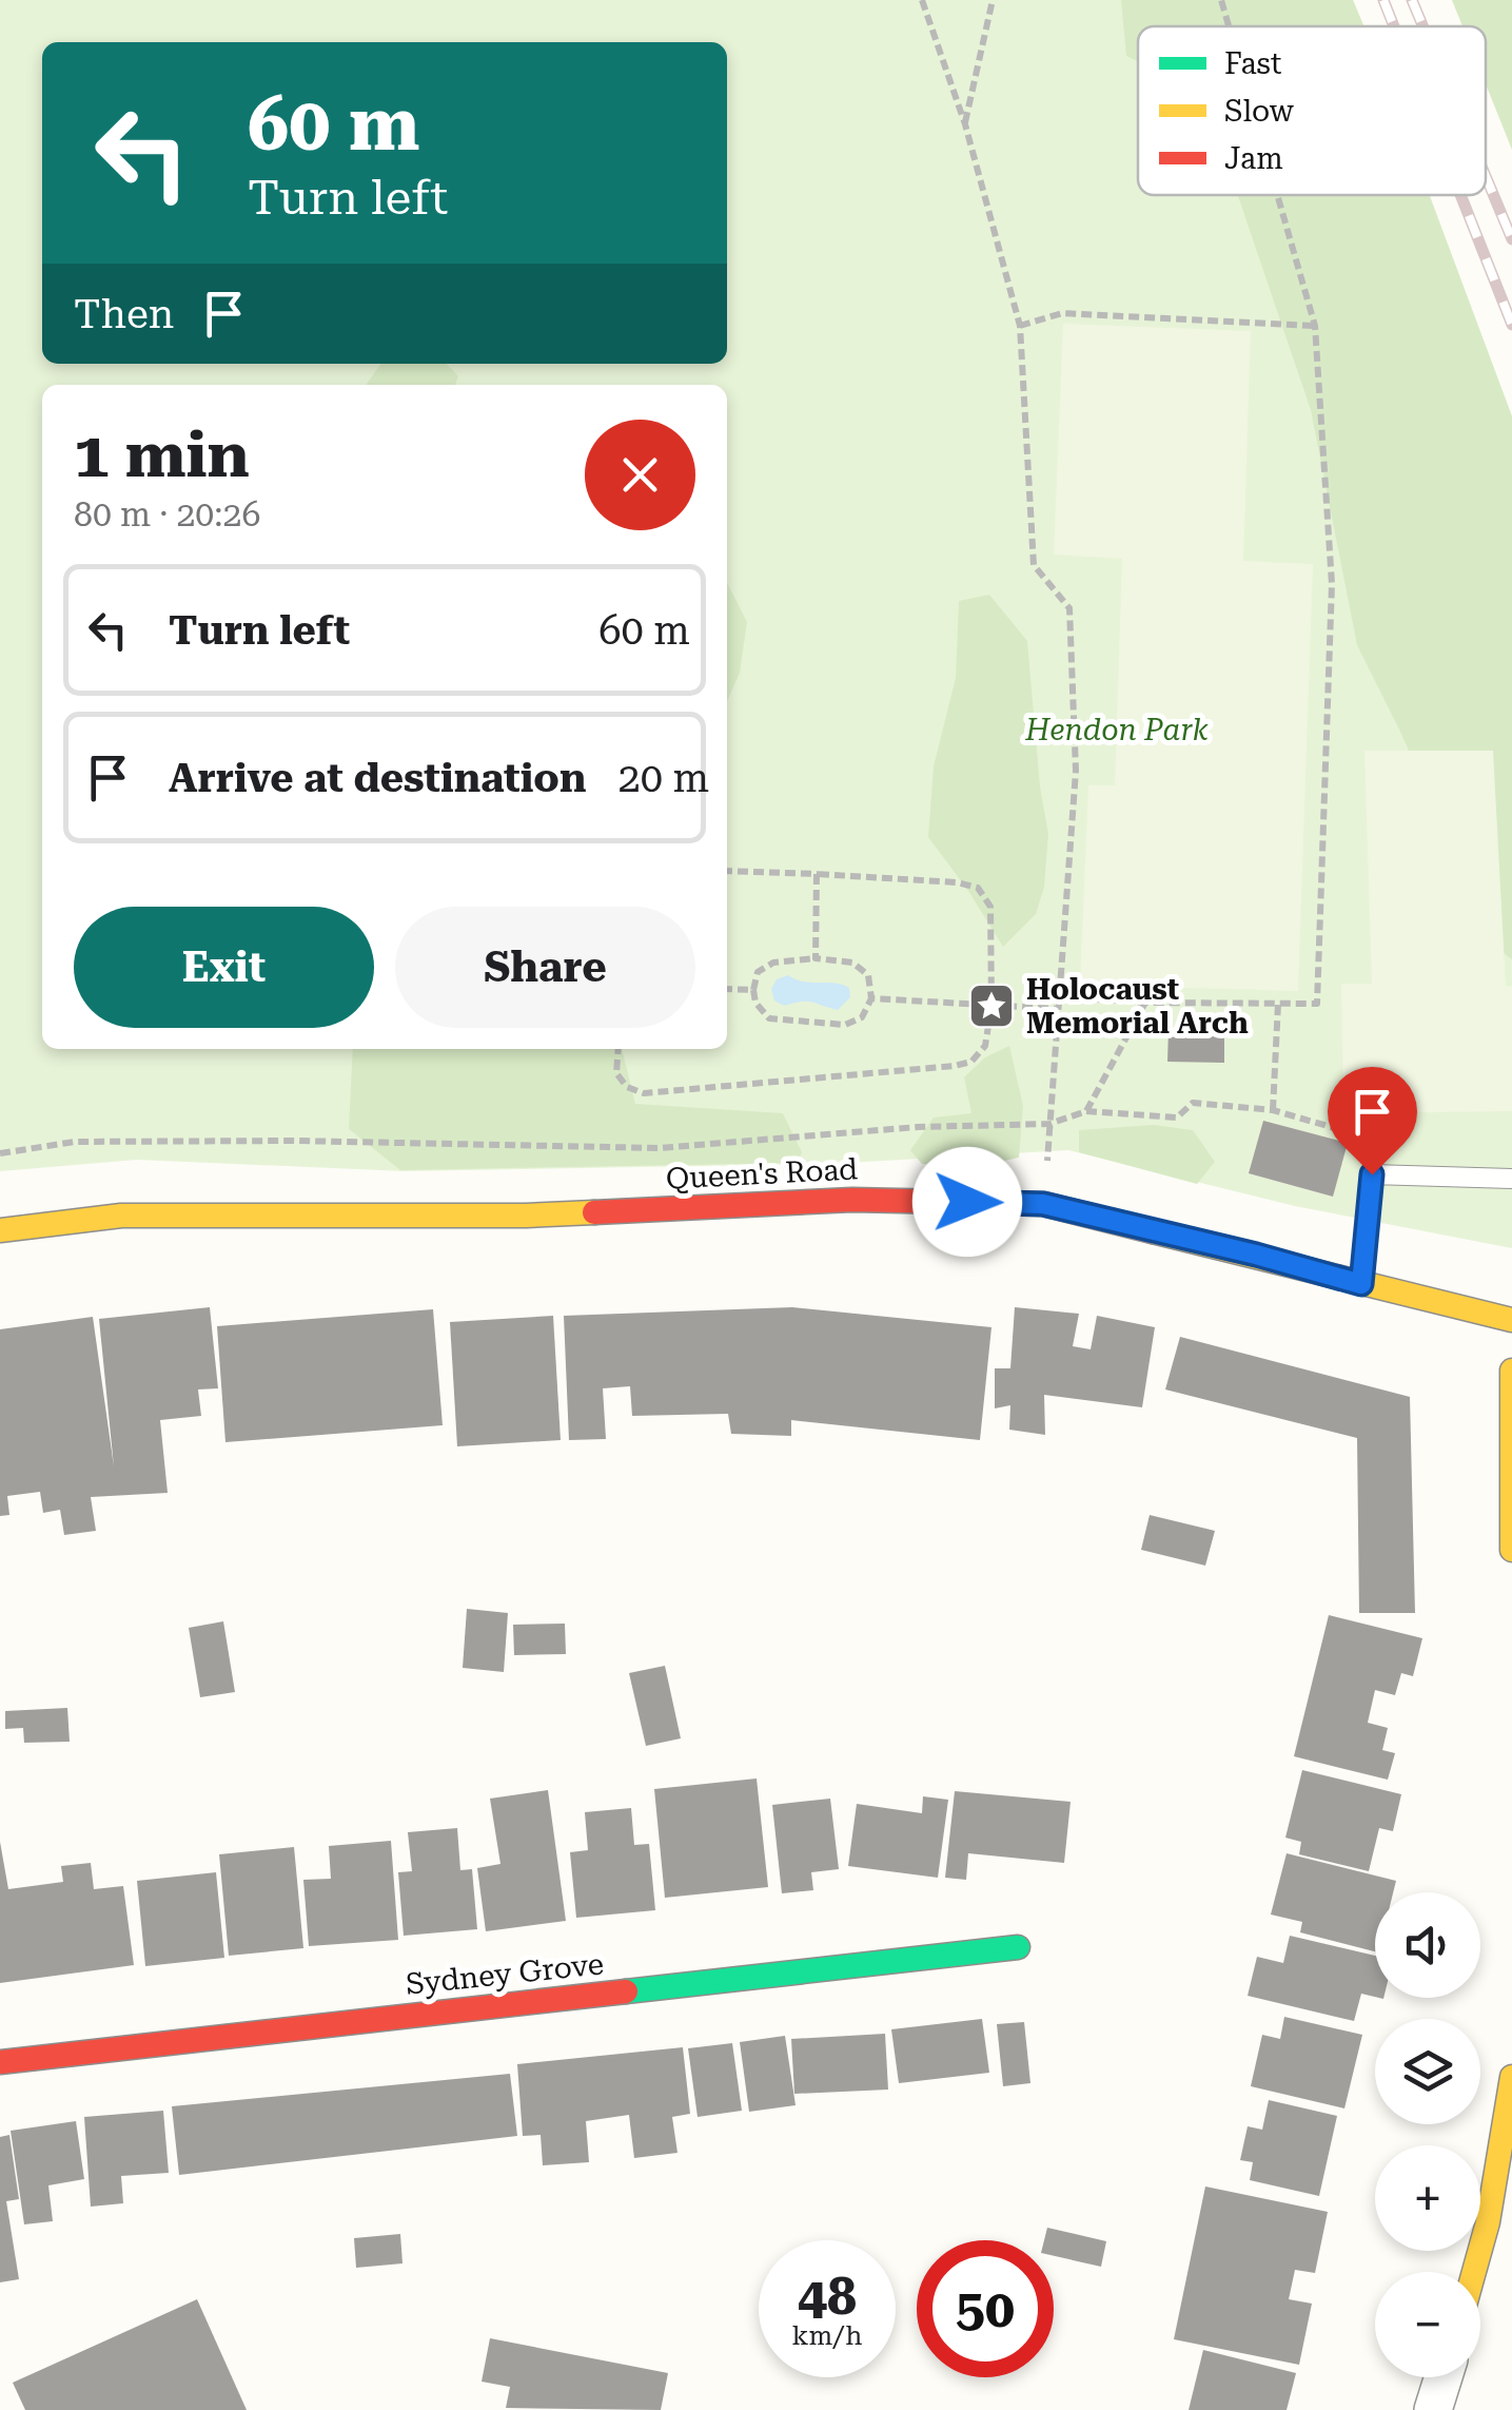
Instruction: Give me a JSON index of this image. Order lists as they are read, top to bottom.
{
  "streets": {
    "main road": ["Queen's Road", "Sydney Grove"]
  },
  "parks": ["Hendon Park"],
  "places": {
    "place": ["Holocaust Memorial Arch"]
  },
  "legend": ["Fast", "Slow", "Jam"],
  "page": {
    "turn": ["60 m", "Turn left"],
    "then": "Then",
    "heading": ["1 min", "80 m · 20:26"],
    "list": [
      {
        "name": "Turn left",
        "value": "60 m"
      },
      {
        "name": "Arrive at destination",
        "value": "20 m"
      }
    ],
    "buttons": ["Exit", "Share"],
    "map_buttons": ["+", "−"],
    "speed": "48 km/h",
    "limit": "50"
  }
}
